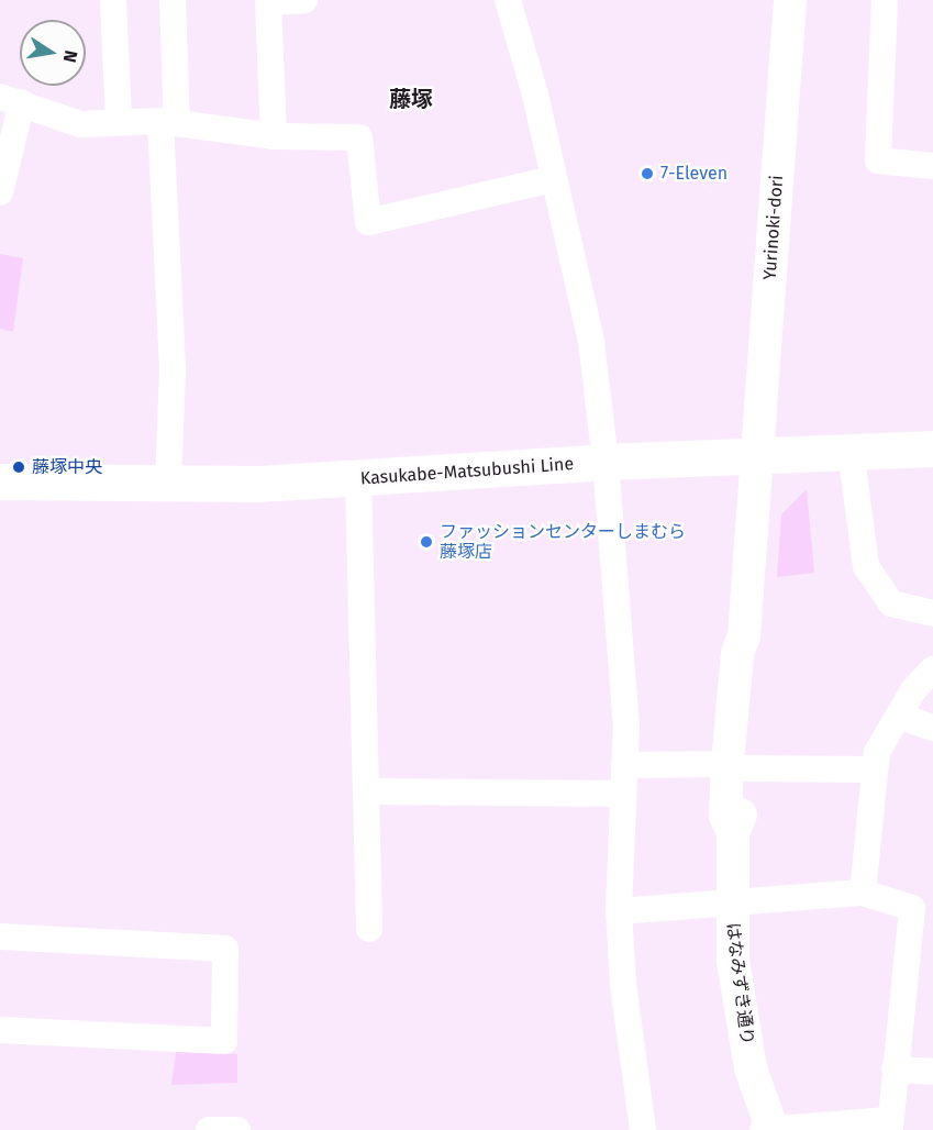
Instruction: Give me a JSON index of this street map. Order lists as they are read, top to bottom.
{
  "streets": {
    "main road": ["Kasukabe-Matsubushi Line"],
    "street": ["Yurinoki-dori", "はなみずき通り"]
  },
  "crossings": [
    ["Yurinoki-dori", "Kasukabe-Matsubushi Line"],
    ["Yurinoki-dori", "はなみずき通り"],
    ["Kasukabe-Matsubushi Line", "はなみずき通り"]
  ],
  "districts": ["藤塚"],
  "places": ["7-Eleven", "藤塚中央", "ファッションセンターしまむら 藤塚店"],
  "north": "right"
}
